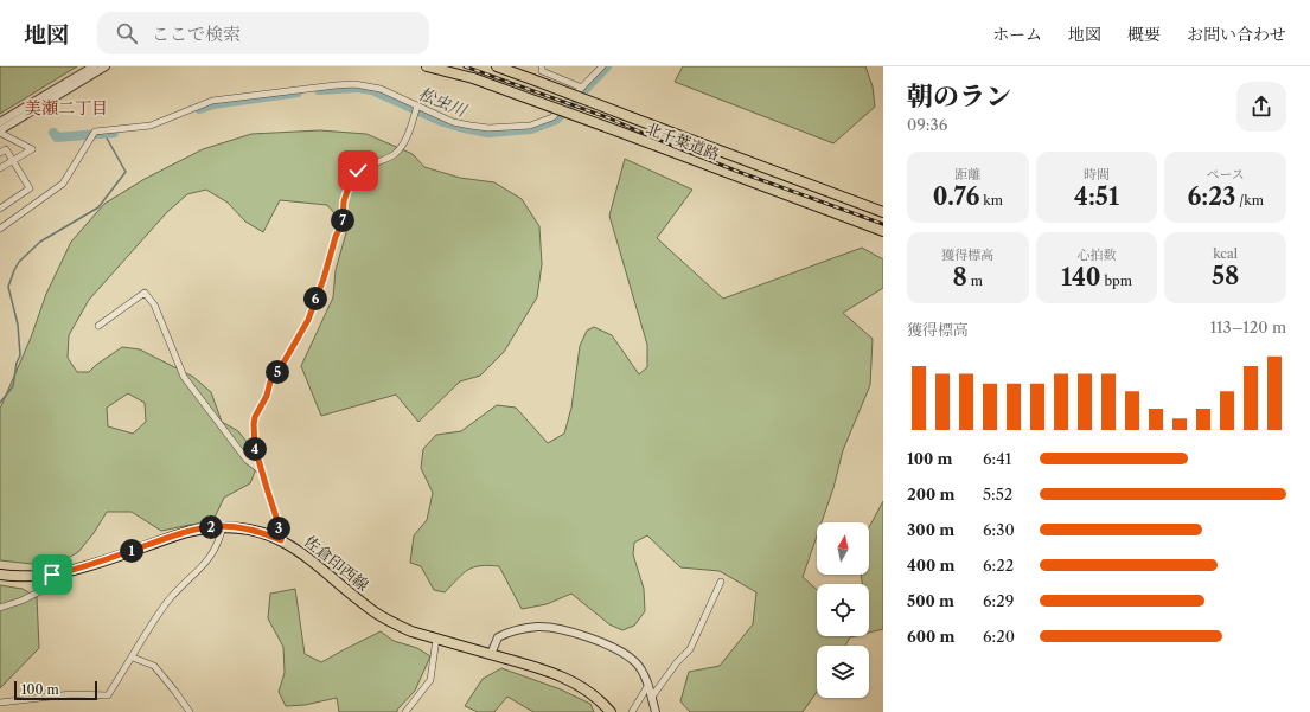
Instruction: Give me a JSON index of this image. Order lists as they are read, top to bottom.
{
  "streets": {
    "main road": ["北千葉道路", "佐倉印西線"]
  },
  "districts": ["美瀬二丁目"],
  "water": ["松虫川"],
  "scale_bar": "100 m",
  "north": "top",
  "page": {
    "header": "地図",
    "search": "ここで検索",
    "nav": [
      "ホーム",
      "地図",
      "概要",
      "お問い合わせ"
    ],
    "heading": ["朝のラン", "09:36"],
    "stats": [
      ["距離", "0.76 km"],
      ["時間", "4:51"],
      ["ペース", "6:23 /km"],
      ["獲得標高", "8 m"],
      ["心拍数", "140 bpm"],
      ["kcal", "58"]
    ],
    "pins": [
      "7",
      "6",
      "5",
      "4",
      "2",
      "3",
      "1"
    ],
    "chart": ["獲得標高", "113–120 m"],
    "list": [
      {
        "name": "100 m",
        "note": "6:41"
      },
      {
        "name": "200 m",
        "note": "5:52"
      },
      {
        "name": "300 m",
        "note": "6:30"
      },
      {
        "name": "400 m",
        "note": "6:22"
      },
      {
        "name": "500 m",
        "note": "6:29"
      },
      {
        "name": "600 m",
        "note": "6:20"
      }
    ],
    "scale": "100 m"
  }
}
